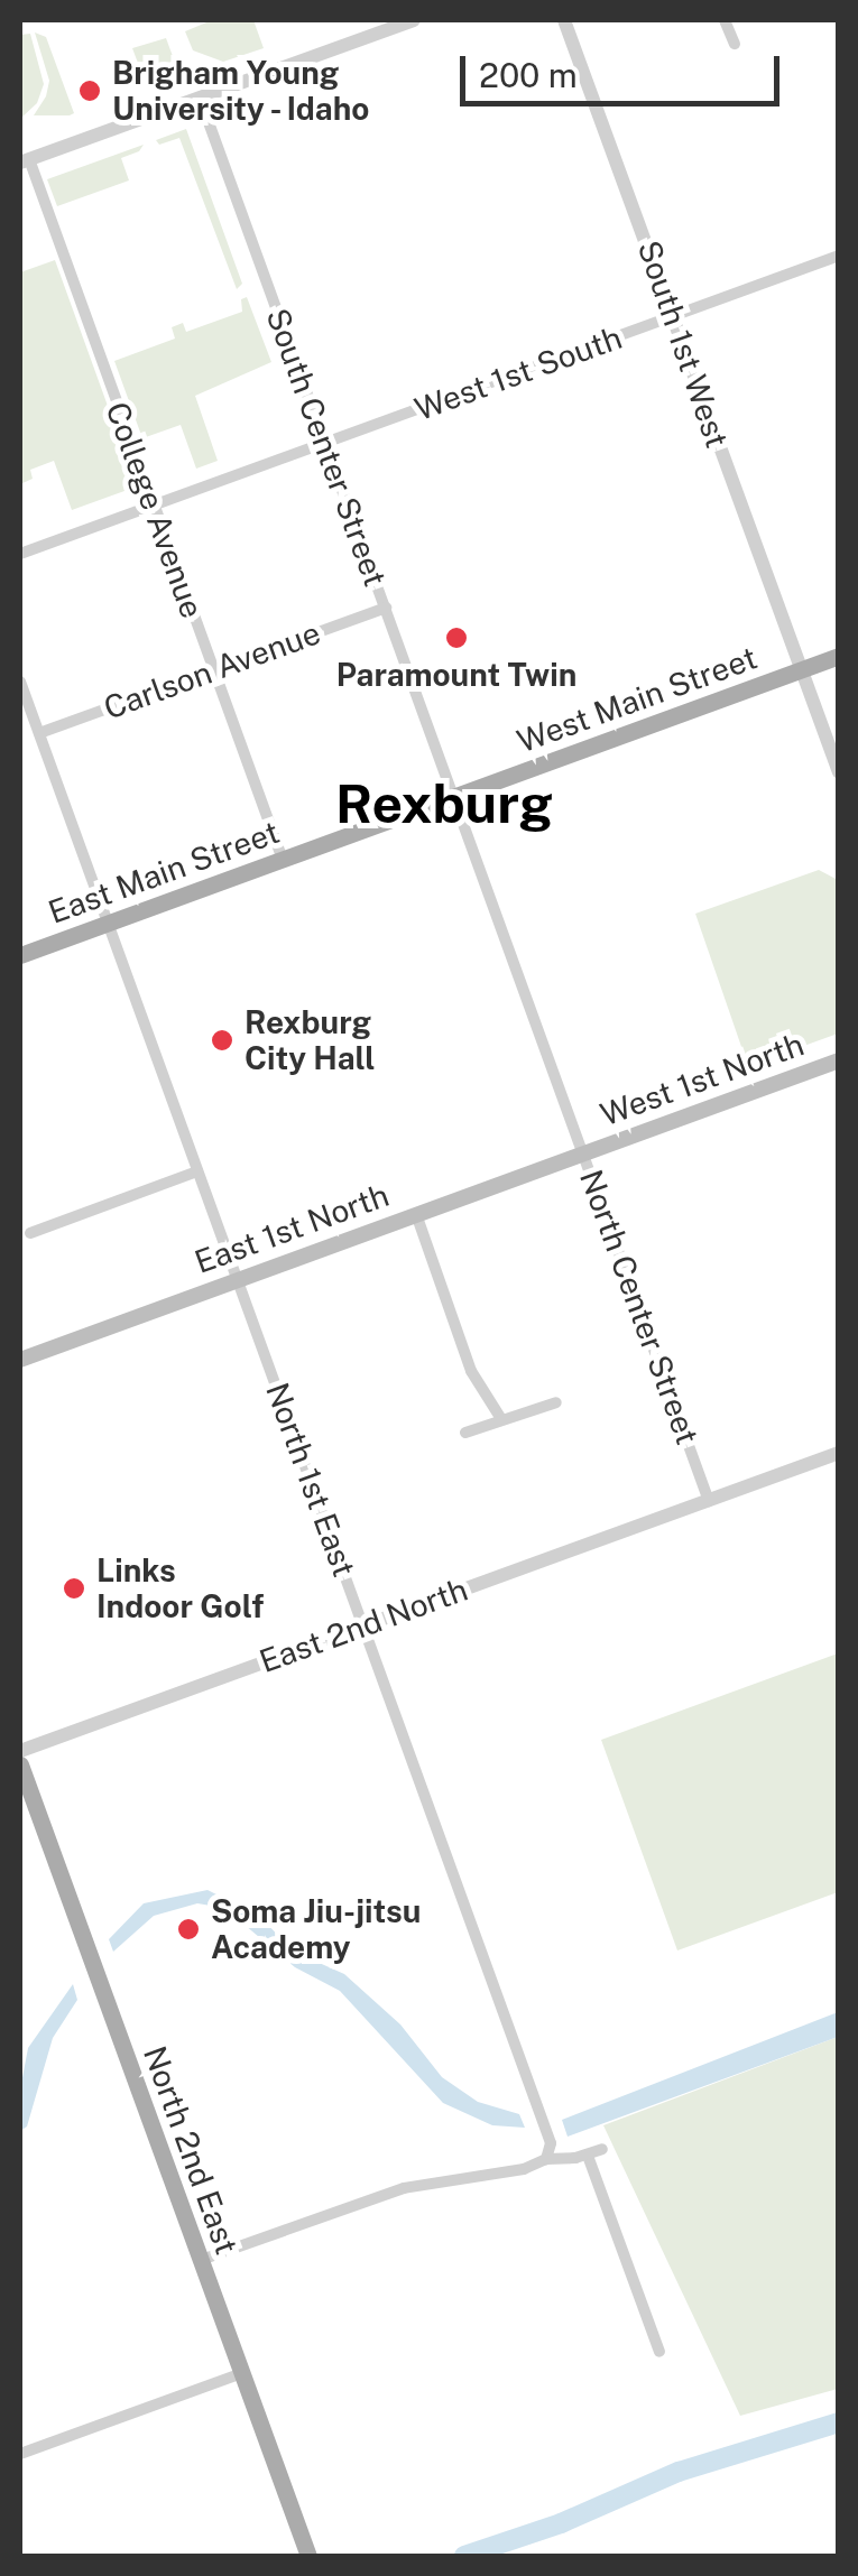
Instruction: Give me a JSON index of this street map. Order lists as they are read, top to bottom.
{
  "streets": {
    "main road": [
      "West Main Street",
      "East Main Street",
      "West 1st North",
      "East 1st North",
      "North 2nd East"
    ],
    "street": [
      "South 1st West",
      "West 1st South",
      "South Center Street",
      "College Avenue",
      "Carlson Avenue",
      "North Center Street",
      "North 1st East",
      "East 2nd North"
    ]
  },
  "crossings": [
    ["South 1st West", "West 1st South"],
    ["South 1st West", "West Main Street"],
    ["West 1st South", "South Center Street"],
    ["West 1st South", "College Avenue"],
    ["South Center Street", "Carlson Avenue"],
    ["South Center Street", "West Main Street"],
    ["South Center Street", "East Main Street"],
    ["South Center Street", "North Center Street"],
    ["College Avenue", "Carlson Avenue"],
    ["College Avenue", "East Main Street"],
    ["Carlson Avenue", "North 1st East"],
    ["West Main Street", "East Main Street"],
    ["West Main Street", "North Center Street"],
    ["East Main Street", "North Center Street"],
    ["East Main Street", "North 1st East"],
    ["West 1st North", "East 1st North"],
    ["West 1st North", "North Center Street"],
    ["East 1st North", "North Center Street"],
    ["East 1st North", "North 1st East"],
    ["North Center Street", "East 2nd North"],
    ["North 1st East", "East 2nd North"]
  ],
  "districts": ["Rexburg"],
  "places": [
    "Brigham Young University - Idaho",
    "Paramount Twin",
    "Rexburg City Hall",
    "Links Indoor Golf",
    "Soma Jiu-jitsu Academy"
  ],
  "scale_bar": "200 m"
}
